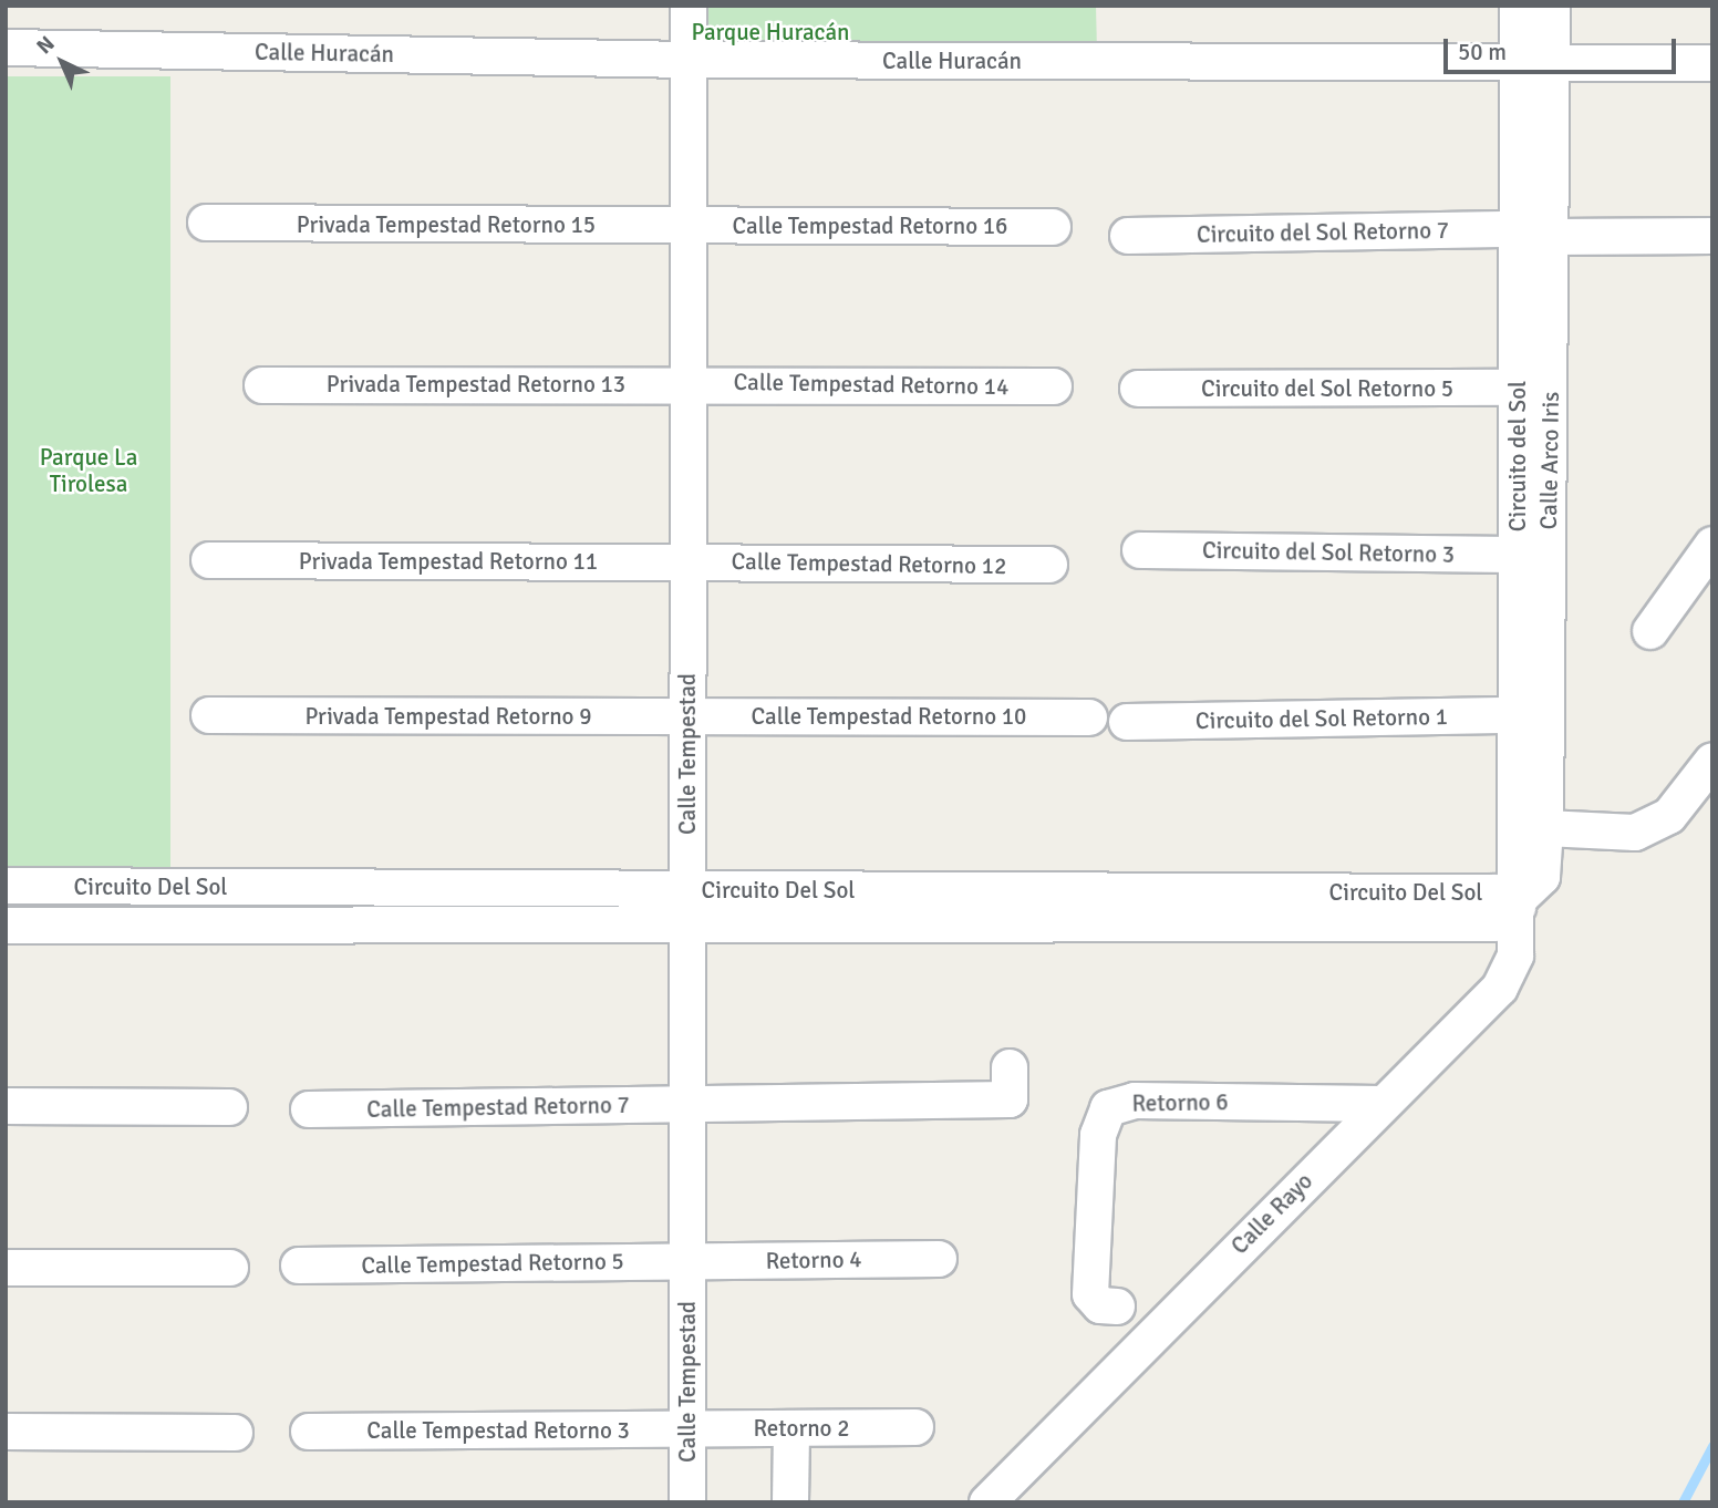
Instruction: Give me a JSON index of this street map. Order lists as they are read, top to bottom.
{
  "streets": {
    "street": [
      "Calle Huracán",
      "Privada Tempestad Retorno 15",
      "Calle Tempestad Retorno 16",
      "Circuito del Sol Retorno 7",
      "Privada Tempestad Retorno 13",
      "Calle Tempestad Retorno 14",
      "Circuito del Sol Retorno 5",
      "Circuito del Sol",
      "Calle Arco Iris",
      "Circuito del Sol Retorno 3",
      "Privada Tempestad Retorno 11",
      "Calle Tempestad Retorno 12",
      "Privada Tempestad Retorno 9",
      "Calle Tempestad Retorno 10",
      "Circuito del Sol Retorno 1",
      "Calle Tempestad",
      "Circuito Del Sol",
      "Retorno 6",
      "Calle Tempestad Retorno 7",
      "Calle Rayo",
      "Retorno 4",
      "Calle Tempestad Retorno 5",
      "Retorno 2",
      "Calle Tempestad Retorno 3"
    ]
  },
  "crossings": [
    ["Calle Huracán", "Circuito del Sol"],
    ["Calle Huracán", "Calle Arco Iris"],
    ["Calle Huracán", "Calle Tempestad"],
    ["Privada Tempestad Retorno 15", "Calle Tempestad Retorno 16"],
    ["Privada Tempestad Retorno 15", "Calle Tempestad"],
    ["Calle Tempestad Retorno 16", "Calle Tempestad"],
    ["Circuito del Sol Retorno 7", "Circuito del Sol"],
    ["Privada Tempestad Retorno 13", "Calle Tempestad Retorno 14"],
    ["Privada Tempestad Retorno 13", "Calle Tempestad"],
    ["Calle Tempestad Retorno 14", "Calle Tempestad"],
    ["Circuito del Sol Retorno 5", "Circuito del Sol"],
    ["Circuito del Sol", "Calle Arco Iris"],
    ["Circuito del Sol", "Circuito del Sol Retorno 3"],
    ["Circuito del Sol", "Circuito del Sol Retorno 1"],
    ["Circuito del Sol", "Circuito Del Sol"],
    ["Circuito del Sol", "Calle Rayo"],
    ["Calle Arco Iris", "Circuito Del Sol"],
    ["Calle Arco Iris", "Calle Rayo"],
    ["Privada Tempestad Retorno 11", "Calle Tempestad Retorno 12"],
    ["Privada Tempestad Retorno 11", "Calle Tempestad"],
    ["Calle Tempestad Retorno 12", "Calle Tempestad"],
    ["Privada Tempestad Retorno 9", "Calle Tempestad Retorno 10"],
    ["Privada Tempestad Retorno 9", "Calle Tempestad"],
    ["Calle Tempestad Retorno 10", "Calle Tempestad"],
    ["Calle Tempestad", "Circuito Del Sol"],
    ["Calle Tempestad", "Calle Tempestad Retorno 7"],
    ["Calle Tempestad", "Retorno 4"],
    ["Calle Tempestad", "Calle Tempestad Retorno 5"],
    ["Calle Tempestad", "Retorno 2"],
    ["Calle Tempestad", "Calle Tempestad Retorno 3"],
    ["Circuito Del Sol", "Calle Rayo"],
    ["Retorno 6", "Calle Rayo"],
    ["Retorno 4", "Calle Tempestad Retorno 5"],
    ["Retorno 2", "Calle Tempestad Retorno 3"]
  ],
  "parks": ["Parque Huracán", "Parque La Tirolesa"],
  "scale_bar": "50 m",
  "north": "top left"
}
